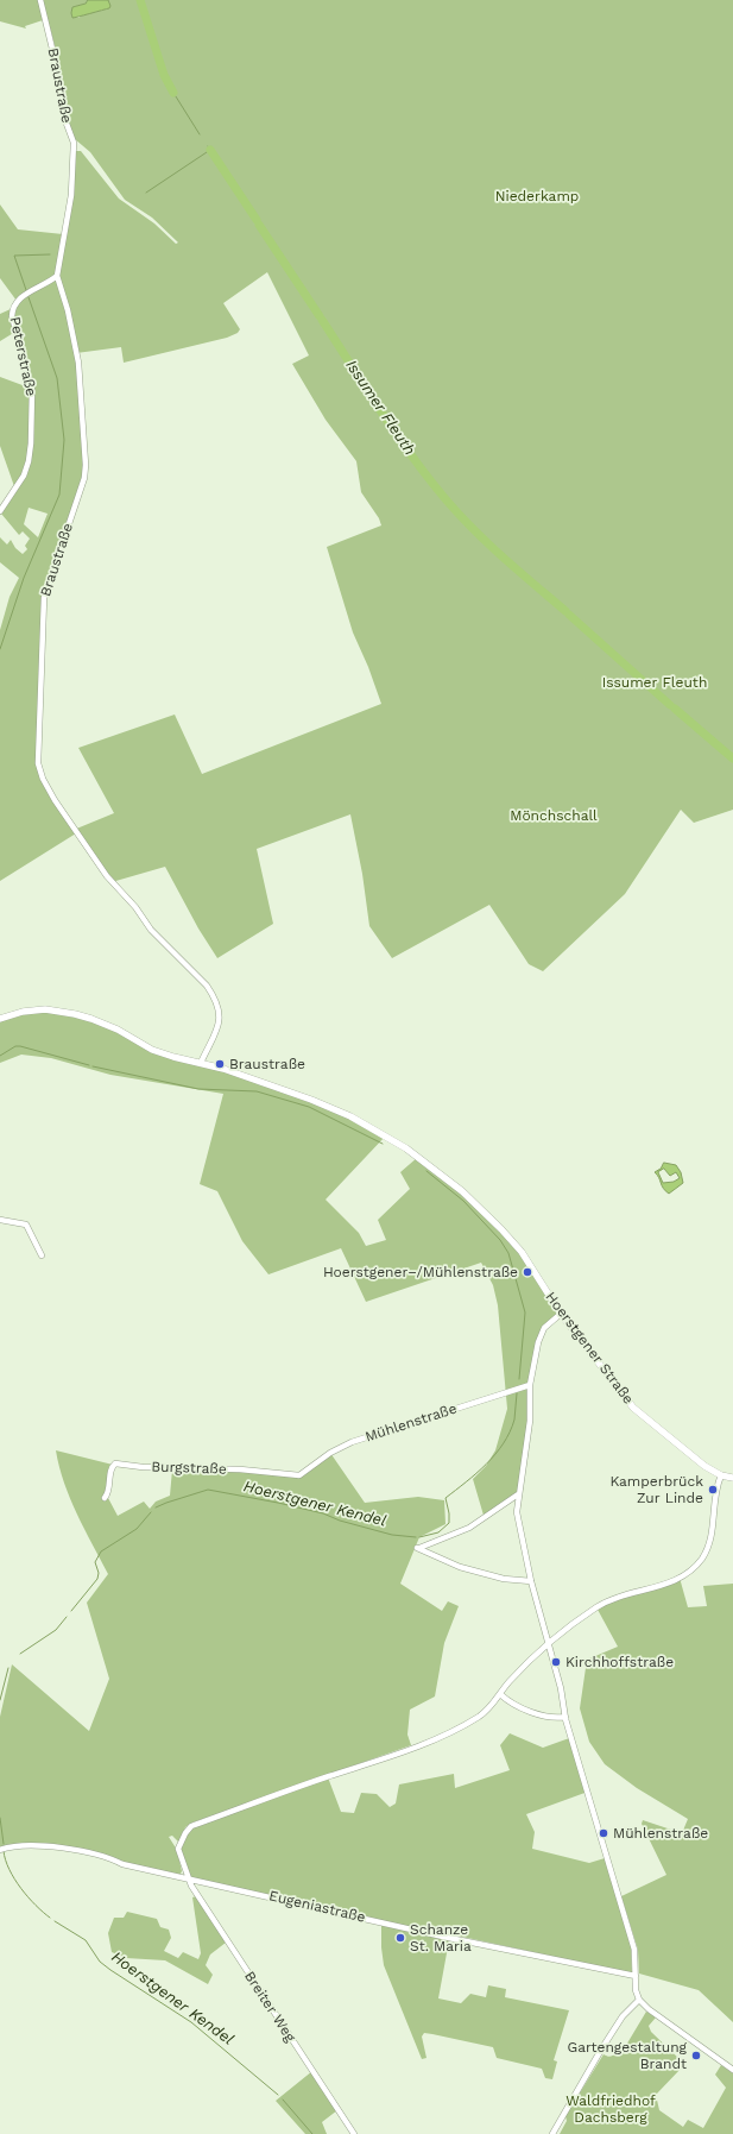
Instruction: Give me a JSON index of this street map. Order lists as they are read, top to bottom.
{
  "streets": {
    "main road": ["Hoerstgener Straße"],
    "street": [
      "Braustraße",
      "Peterstraße",
      "Mühlenstraße",
      "Burgstraße",
      "Eugeniastraße",
      "Breiter Weg"
    ]
  },
  "crossings": [
    ["Braustraße", "Peterstraße"],
    ["Braustraße", "Hoerstgener Straße"],
    ["Mühlenstraße", "Burgstraße"],
    ["Eugeniastraße", "Breiter Weg"]
  ],
  "water": ["Issumer Fleuth", "Hoerstgener Kendel"],
  "parks": [
    "Niederkamp",
    "Issumer Fleuth",
    "Mönchschall",
    "Waldfriedhof Dachsberg"
  ],
  "places": [
    "Braustraße",
    "Hoerstgener−/Mühlenstraße",
    "Kamperbrück Zur Linde",
    "Kirchhoffstraße",
    "Mühlenstraße",
    "Schanze St. Maria",
    "Gartengestaltung Brandt"
  ]
}
